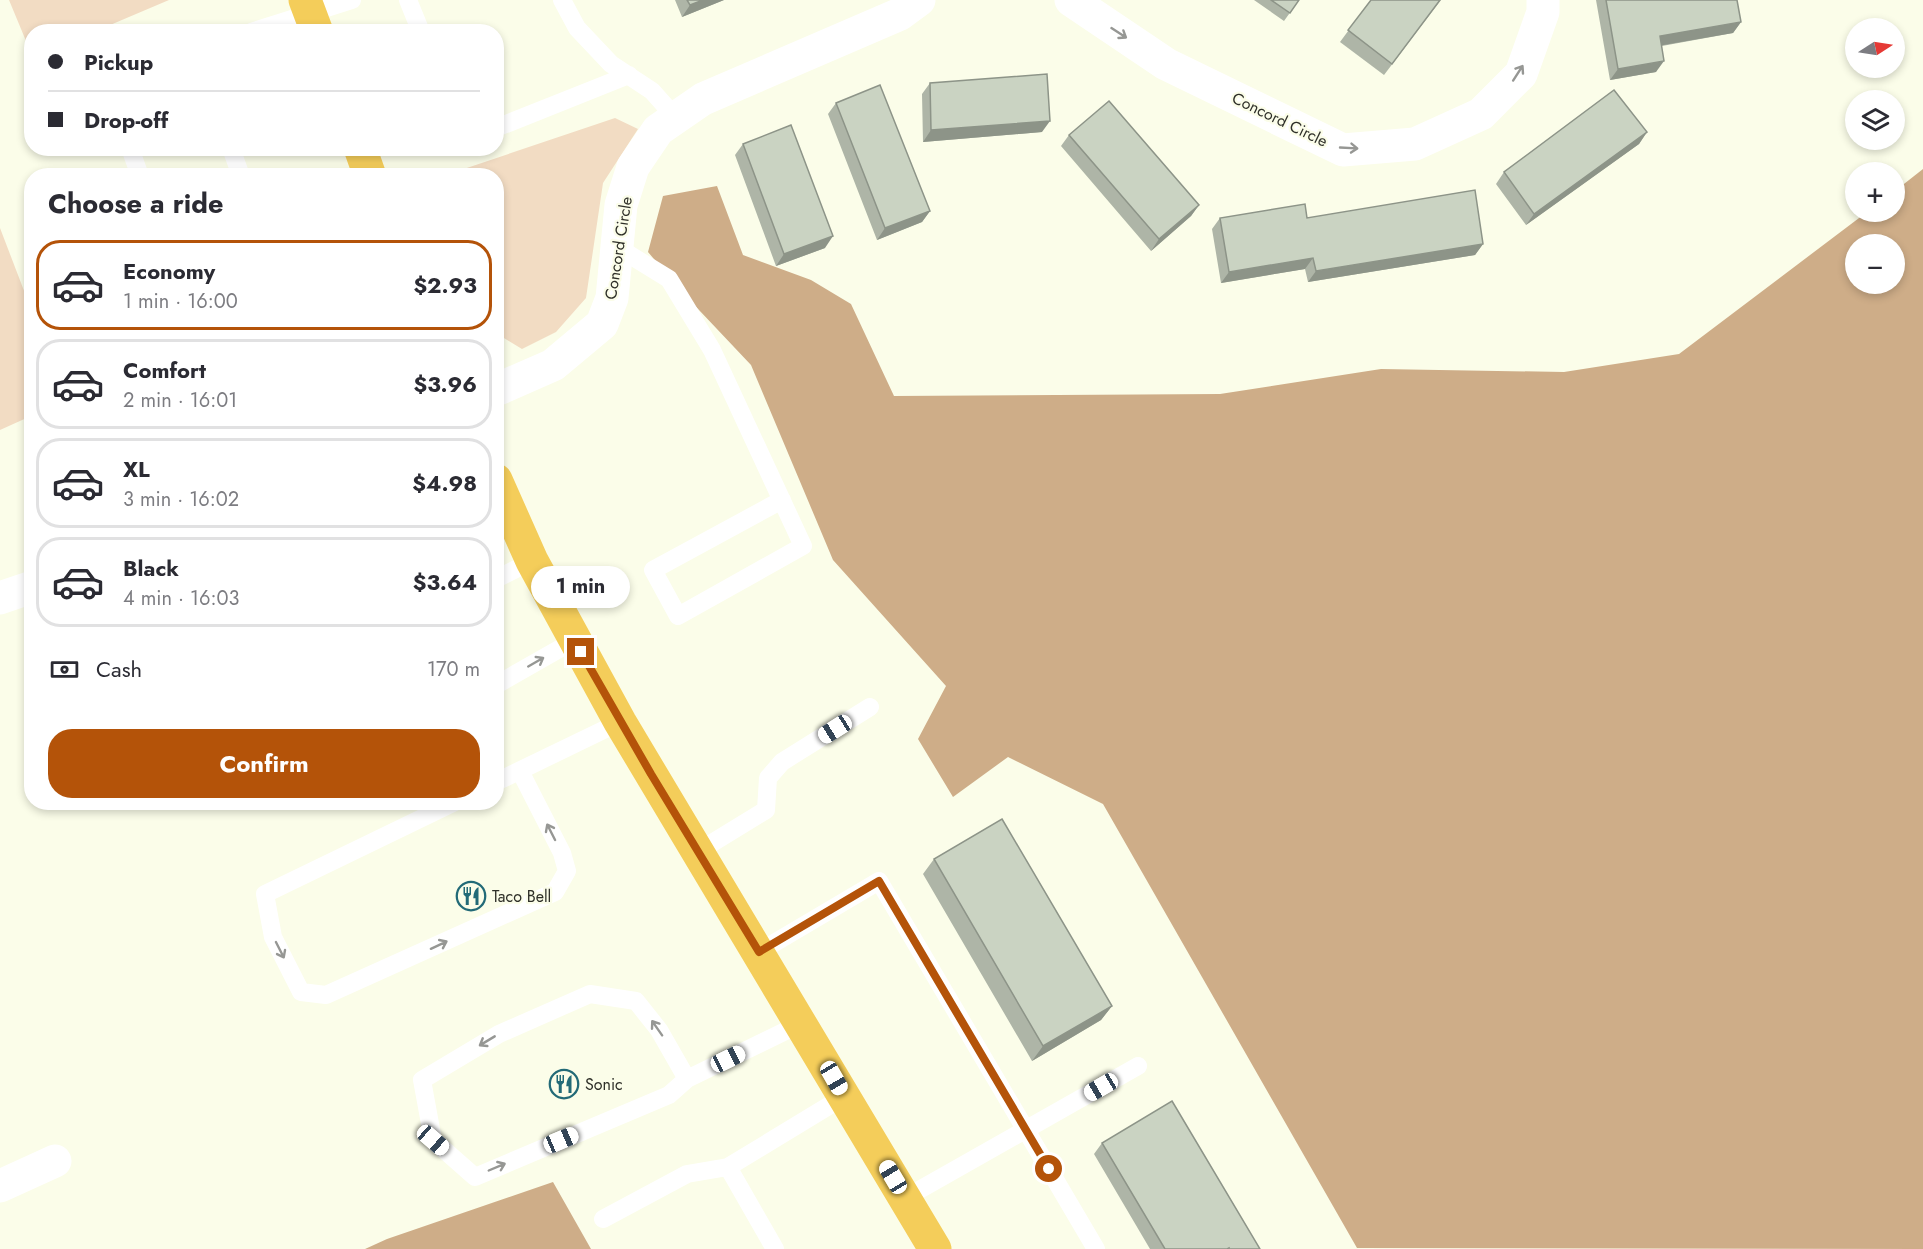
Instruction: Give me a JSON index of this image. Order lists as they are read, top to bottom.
{
  "streets": {
    "street": ["Concord Circle"]
  },
  "places": {
    "restaurant": ["Taco Bell", "Sonic"]
  },
  "north": "right",
  "page": {
    "map_buttons": ["+", "−"],
    "banner": ["Pickup", "Drop-off"],
    "heading": "Choose a ride",
    "list": [
      {
        "name": "Economy",
        "note": "1 min · 16:00",
        "value": "$2.93"
      },
      {
        "name": "Comfort",
        "note": "2 min · 16:01",
        "value": "$3.96"
      },
      {
        "name": "XL",
        "note": "3 min · 16:02",
        "value": "$4.98"
      },
      {
        "name": "Black",
        "note": "4 min · 16:03",
        "value": "$3.64"
      }
    ],
    "bubble": "1 min",
    "pay": ["Cash", "170 m"],
    "buttons": "Confirm"
  }
}
